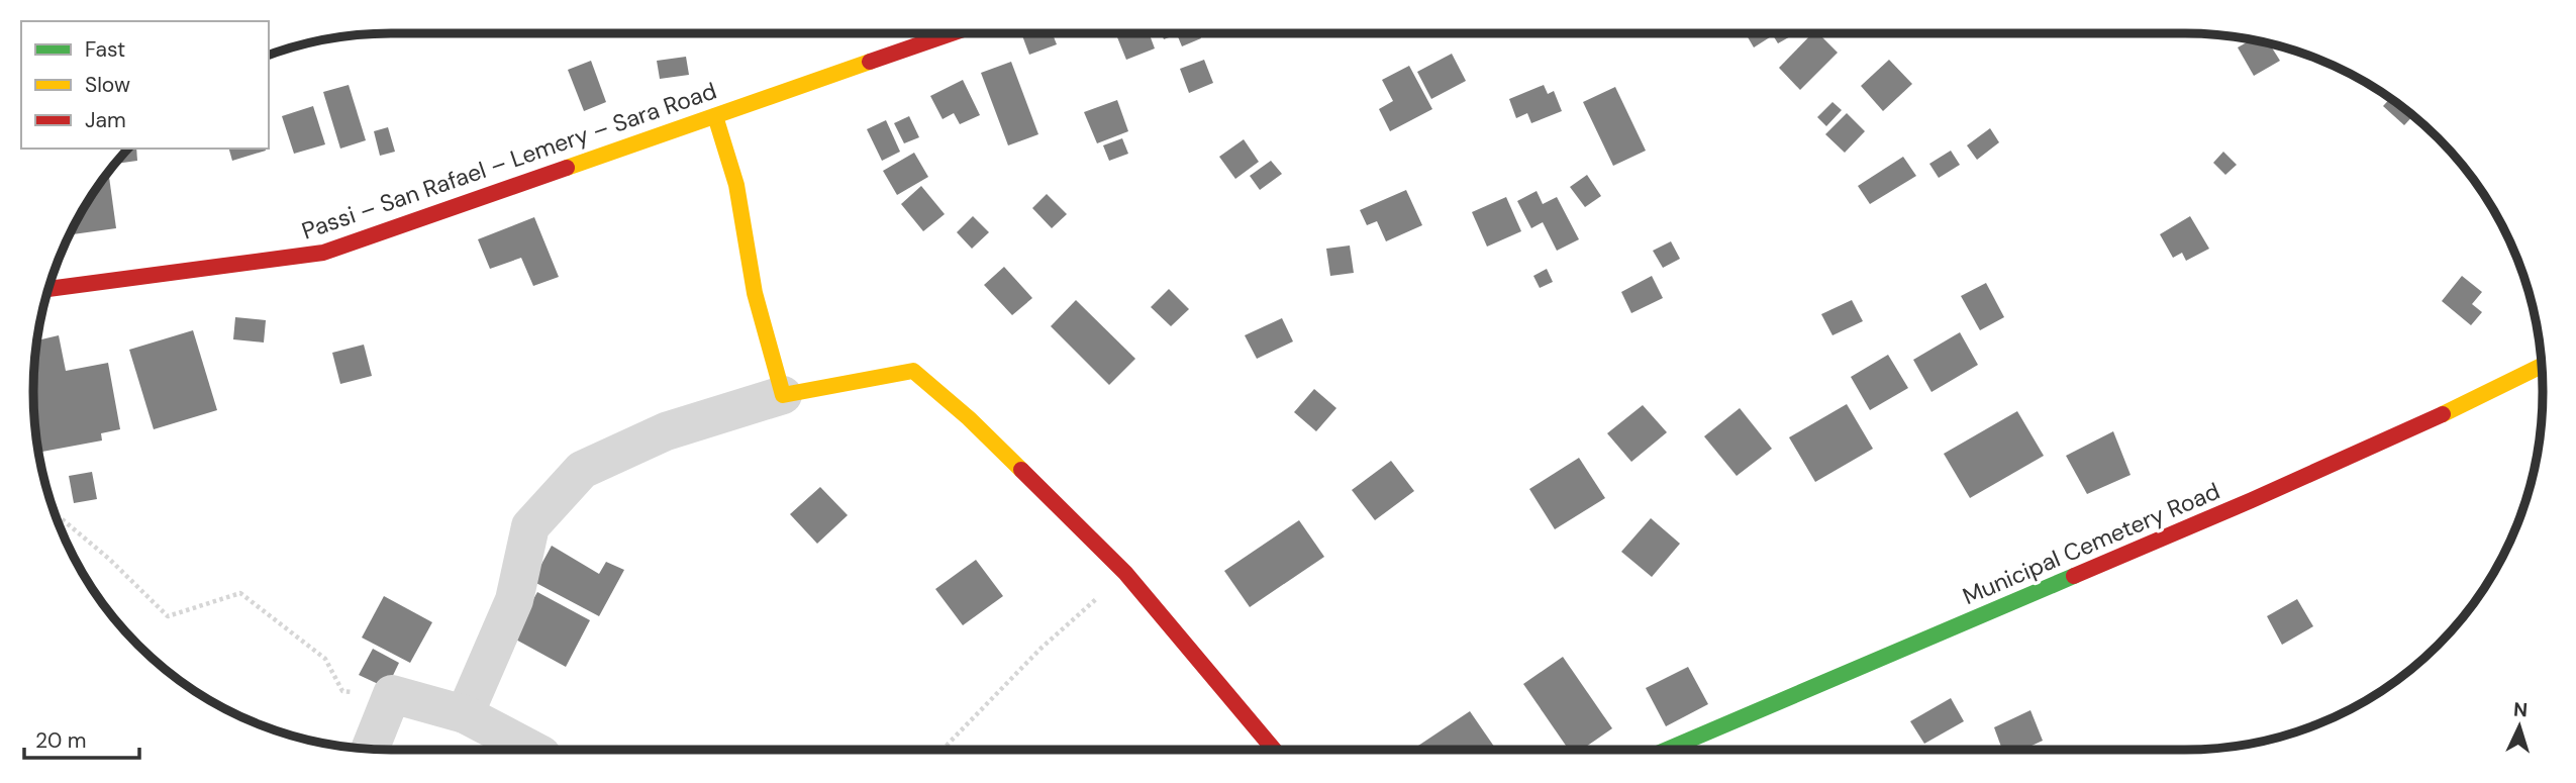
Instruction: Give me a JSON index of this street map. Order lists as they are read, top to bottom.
{
  "streets": {
    "street": ["Passi – San Rafael – Lemery – Sara Road", "Municipal Cemetery Road"]
  },
  "legend": ["Fast", "Slow", "Jam"],
  "scale_bar": "20 m",
  "north": "top"
}
